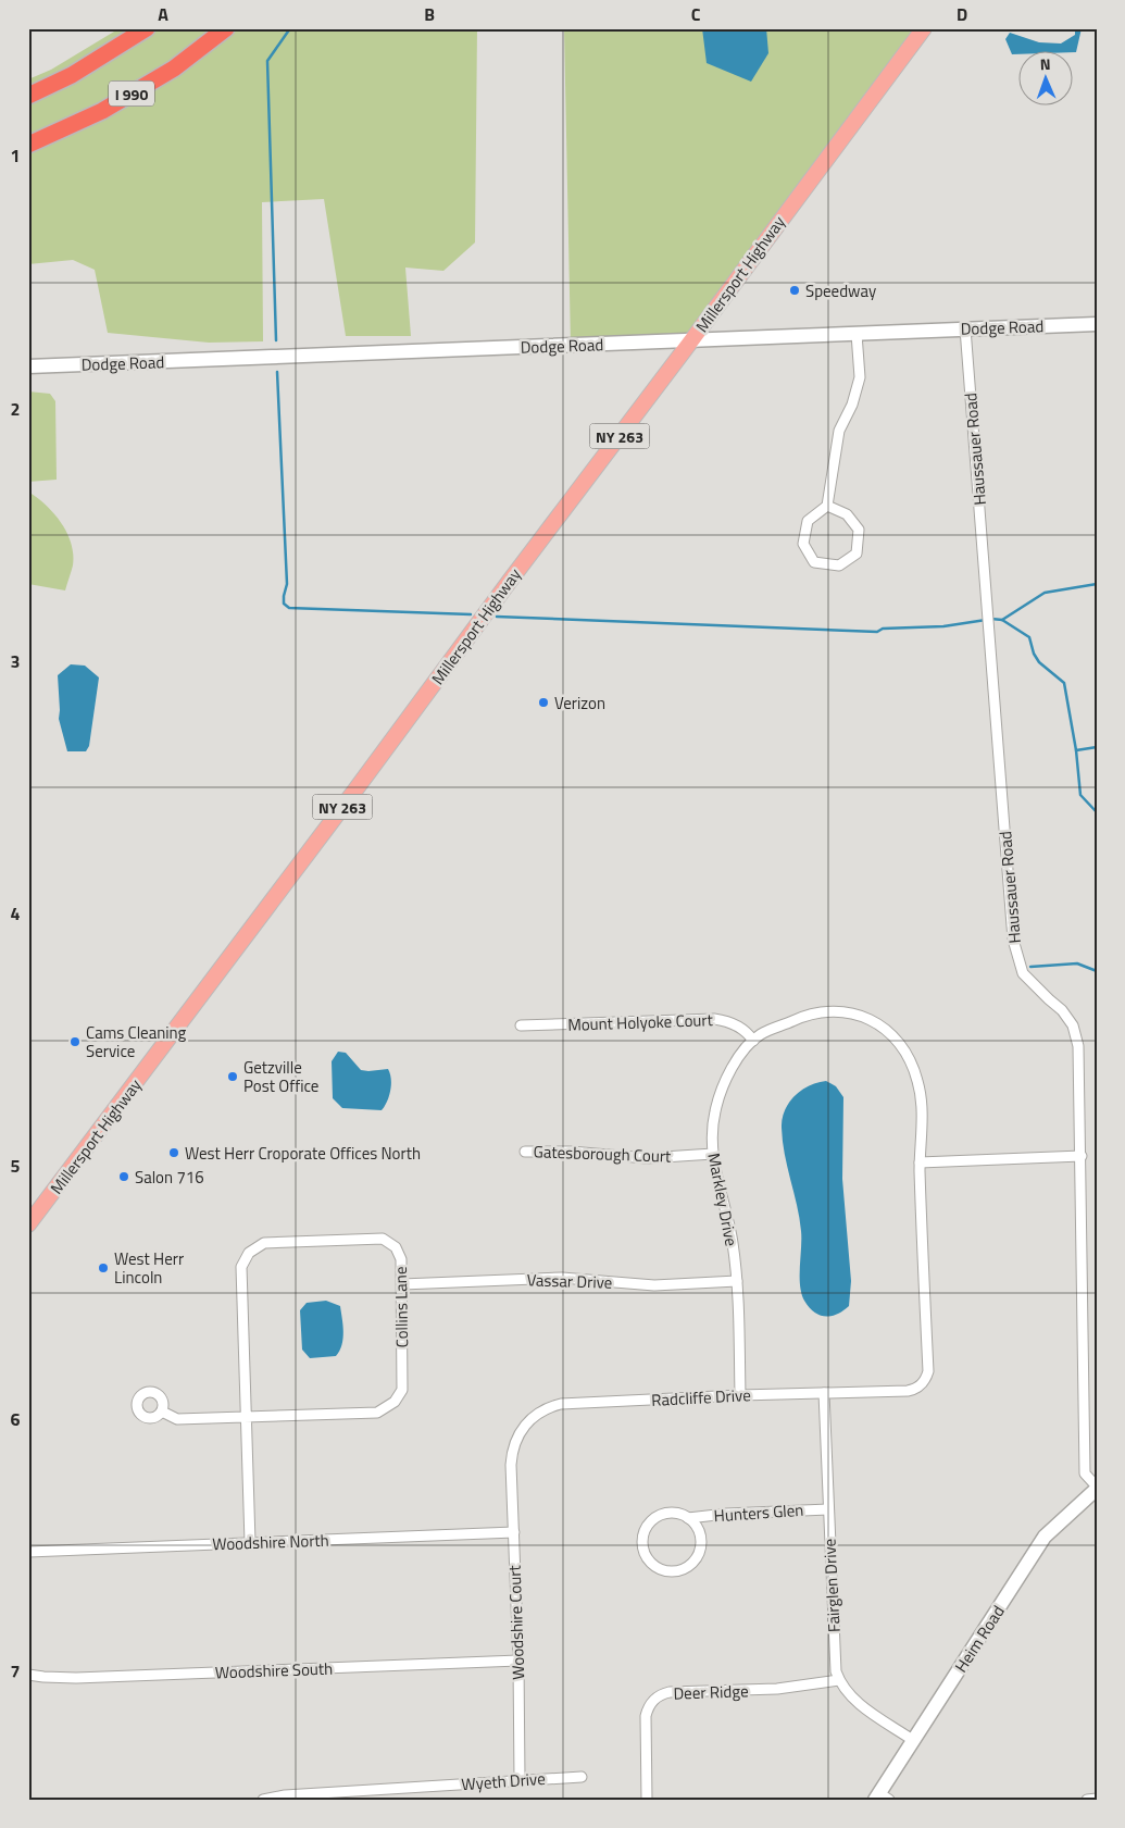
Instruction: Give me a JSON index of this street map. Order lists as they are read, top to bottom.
{
  "streets": {
    "highway": ["I 990"],
    "main road": ["Millersport Highway", "NY 263"],
    "street": [
      "Dodge Road",
      "Haussauer Road",
      "Mount Holyoke Court",
      "Gatesborough Court",
      "Markley Drive",
      "Vassar Drive",
      "Collins Lane",
      "Radcliffe Drive",
      "Hunters Glen",
      "Woodshire North",
      "Fairglen Drive",
      "Woodshire Court",
      "Heim Road",
      "Woodshire South",
      "Deer Ridge",
      "Wyeth Drive"
    ]
  },
  "crossings": [
    ["Millersport Highway", "Dodge Road"],
    ["Dodge Road", "Haussauer Road"],
    ["Haussauer Road", "Heim Road"],
    ["Mount Holyoke Court", "Markley Drive"],
    ["Gatesborough Court", "Markley Drive"],
    ["Markley Drive", "Vassar Drive"],
    ["Markley Drive", "Radcliffe Drive"],
    ["Vassar Drive", "Collins Lane"],
    ["Collins Lane", "Woodshire North"],
    ["Radcliffe Drive", "Fairglen Drive"],
    ["Radcliffe Drive", "Woodshire Court"],
    ["Hunters Glen", "Fairglen Drive"],
    ["Woodshire North", "Woodshire Court"],
    ["Fairglen Drive", "Heim Road"],
    ["Fairglen Drive", "Deer Ridge"],
    ["Woodshire Court", "Woodshire South"],
    ["Woodshire Court", "Wyeth Drive"]
  ],
  "places": [
    "Speedway",
    "Verizon",
    "Cams Cleaning Service",
    "Getzville Post Office",
    "West Herr Croporate Offices North",
    "Salon 716",
    "West Herr Lincoln"
  ],
  "north": "top",
  "grid": {
    "columns": [
      "A",
      "B",
      "C",
      "D"
    ],
    "rows": [
      "1",
      "2",
      "3",
      "4",
      "5",
      "6",
      "7"
    ]
  }
}
